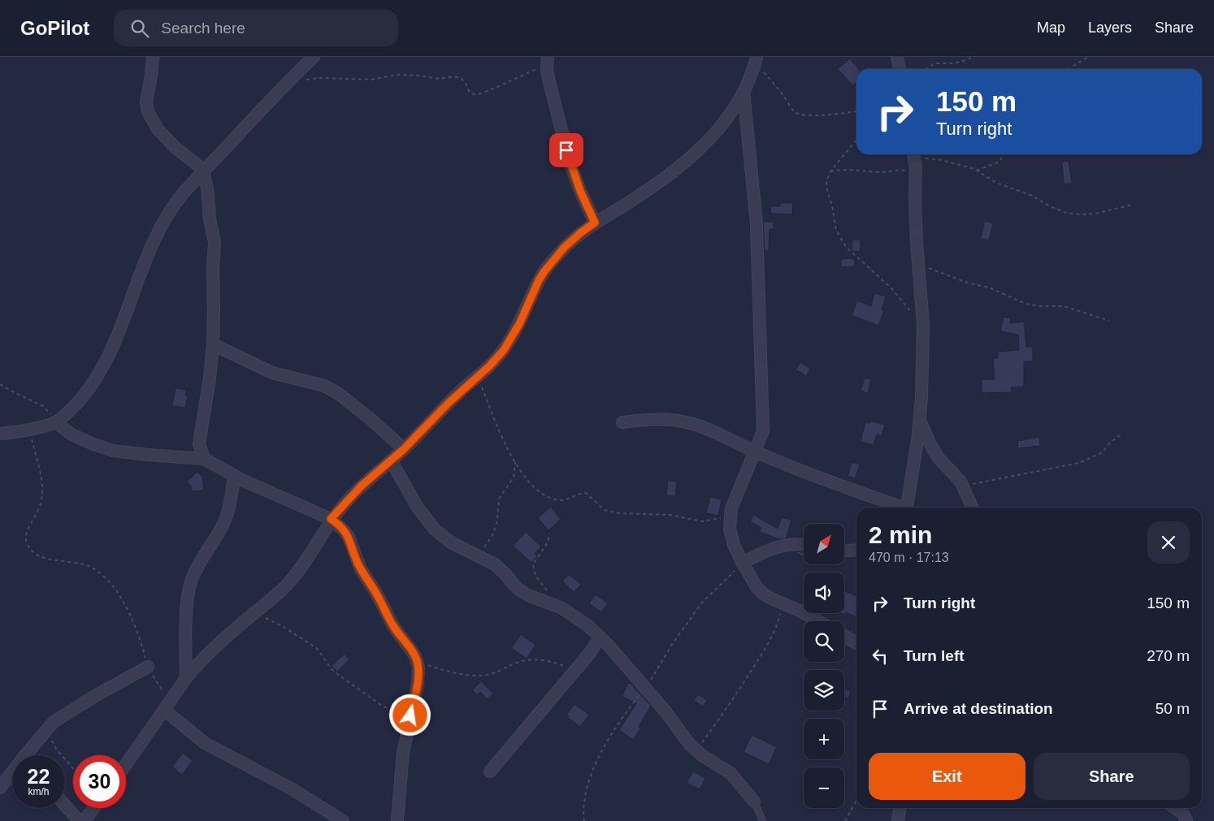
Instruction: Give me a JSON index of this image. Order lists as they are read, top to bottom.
{
  "north": "top right",
  "page": {
    "header": "GoPilot",
    "search": "Search here",
    "nav": ["Map", "Layers", "Share"],
    "turn": ["150 m", "Turn right"],
    "heading": ["2 min", "470 m · 17:13"],
    "map_buttons": ["+", "−"],
    "list": [
      {
        "name": "Turn right",
        "value": "150 m"
      },
      {
        "name": "Turn left",
        "value": "270 m"
      },
      {
        "name": "Arrive at destination",
        "value": "50 m"
      }
    ],
    "buttons": ["Exit", "Share"],
    "speed": "22 km/h",
    "limit": "30"
  }
}
